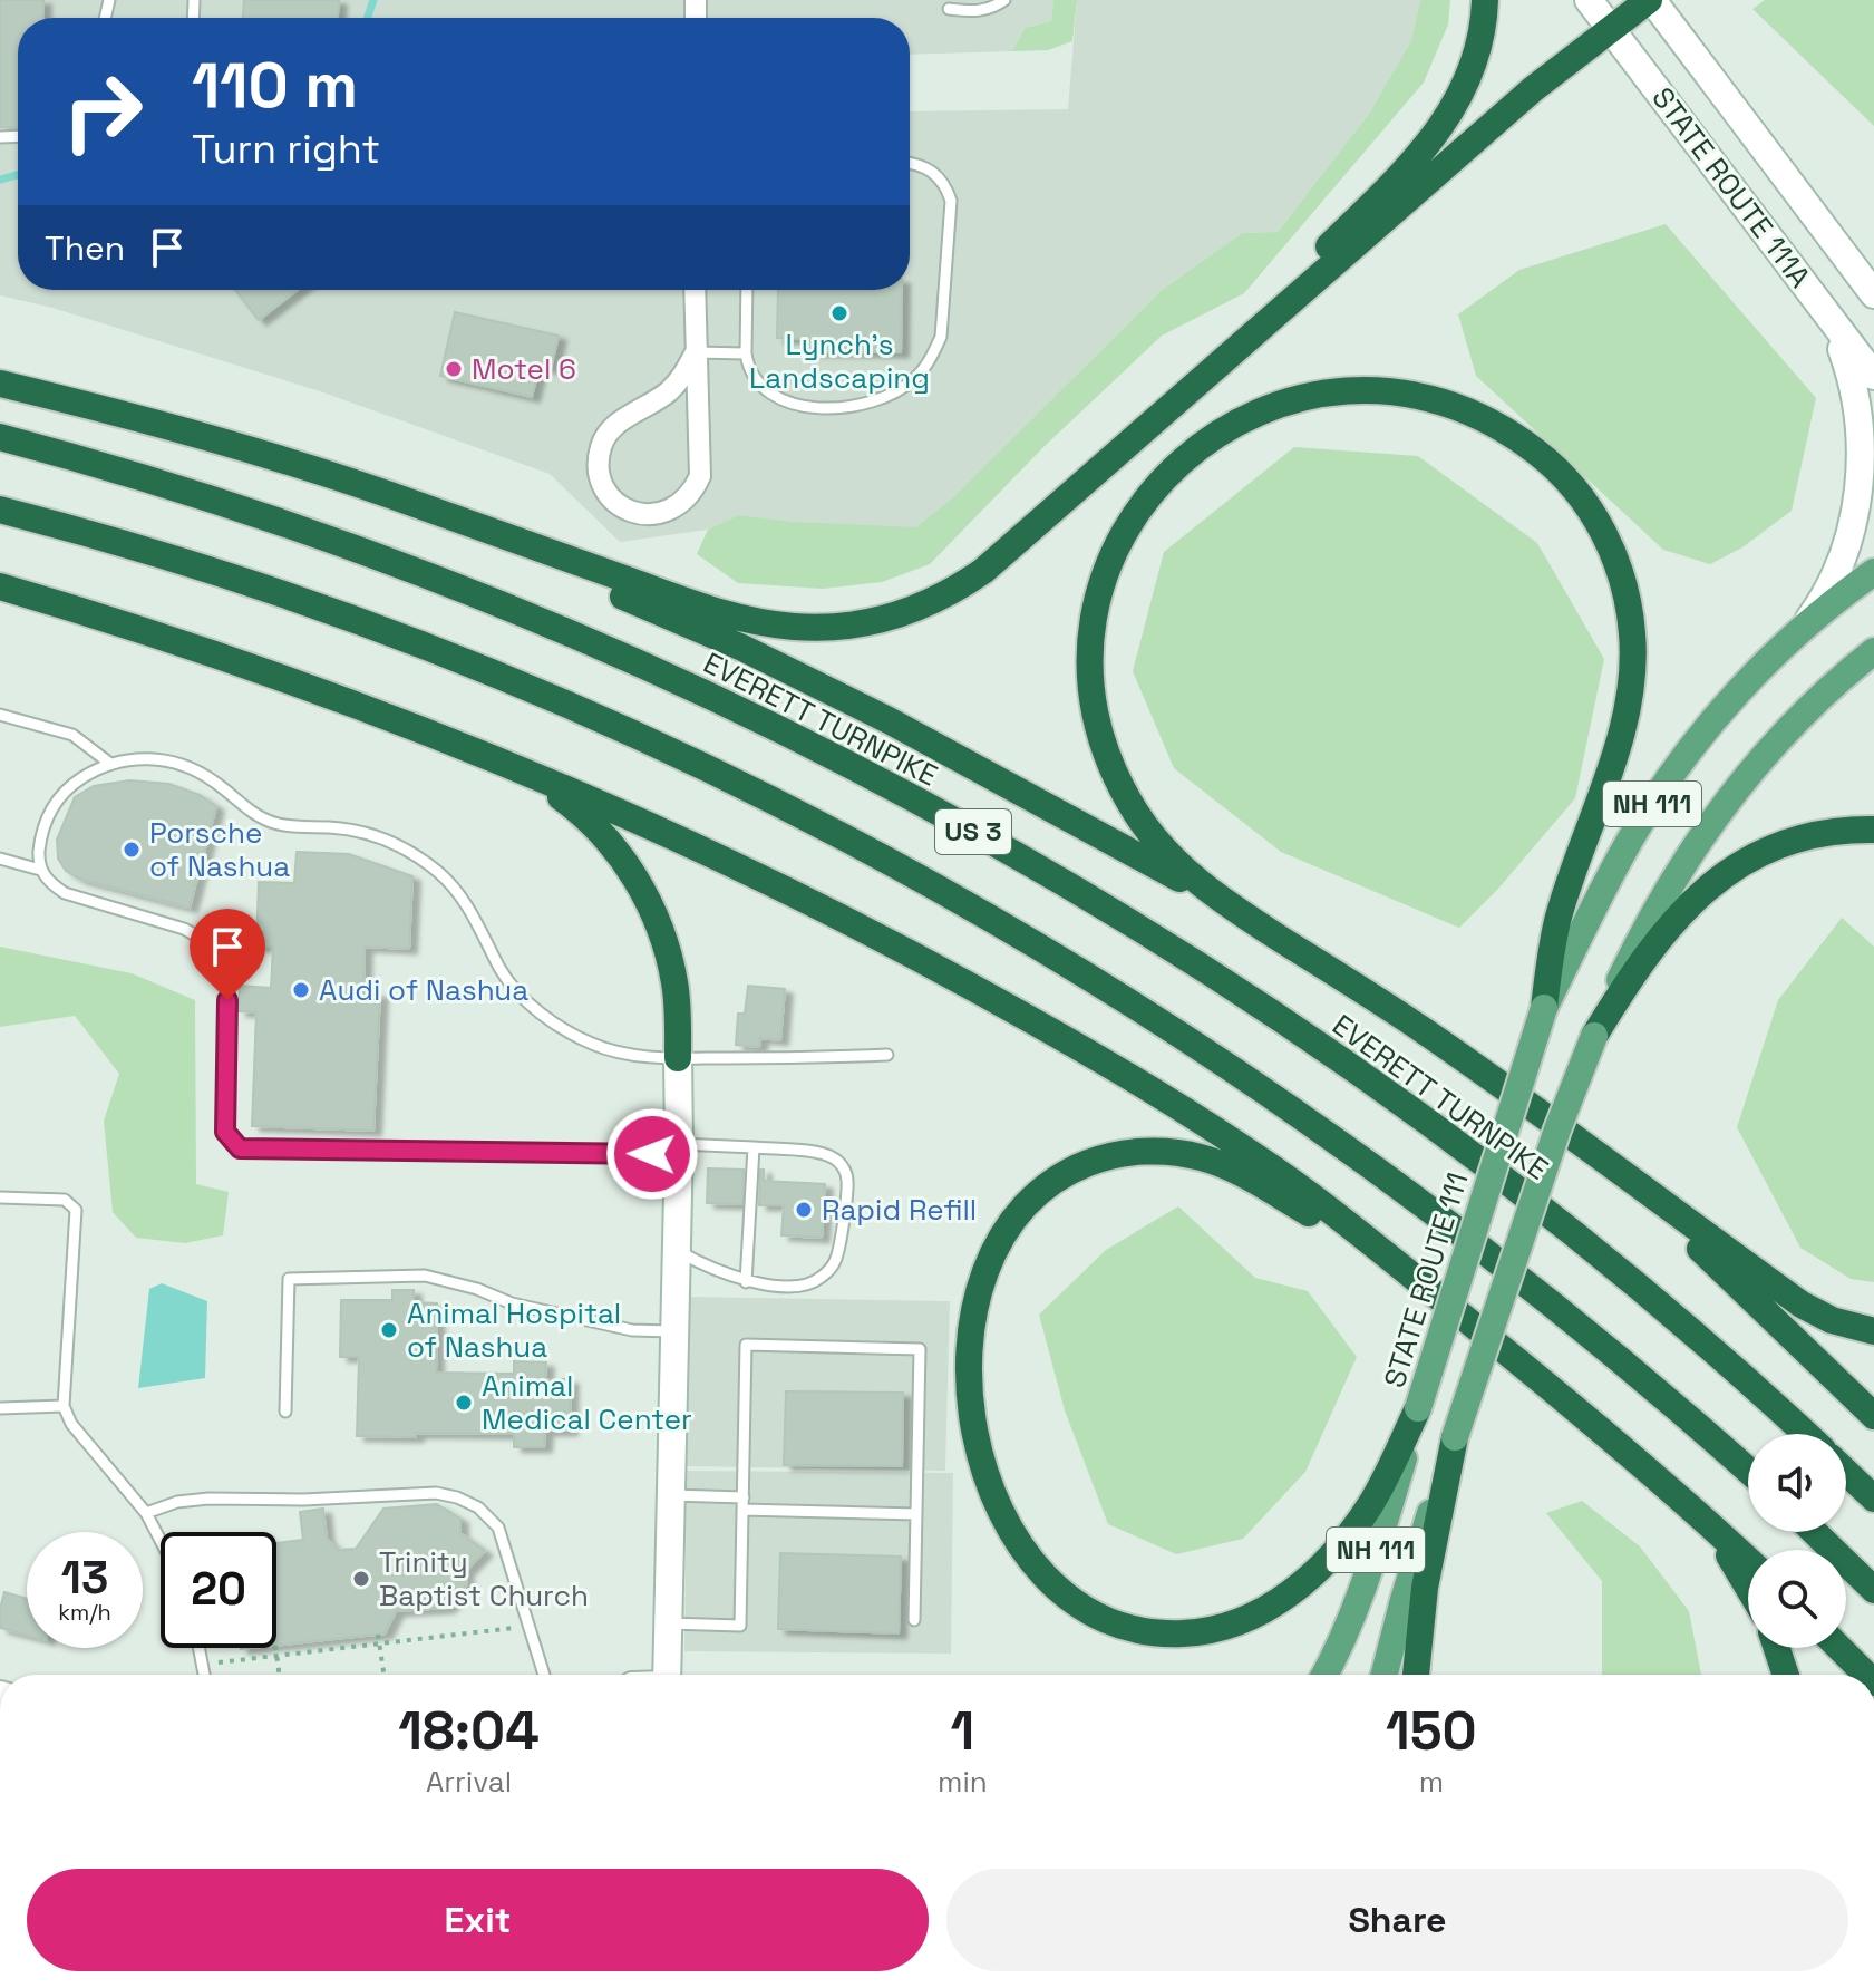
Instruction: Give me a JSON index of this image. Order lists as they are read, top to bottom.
{
  "streets": {
    "highway": ["EVERETT TURNPIKE", "US 3"],
    "main road": ["STATE ROUTE 111A", "NH 111", "STATE ROUTE 111"]
  },
  "places": [
    "Lynch's Landscaping",
    "Motel 6",
    "Porsche of Nashua",
    "Audi of Nashua",
    "Rapid Refill",
    "Animal Hospital of Nashua",
    "Animal Medical Center",
    "Trinity Baptist Church"
  ],
  "page": {
    "turn": ["110 m", "Turn right"],
    "then": "Then",
    "speed": "13 km/h",
    "limit": "20",
    "eta": [
      "18:04",
      "Arrival",
      "1",
      "min",
      "150",
      "m"
    ],
    "buttons": ["Exit", "Share"]
  }
}
